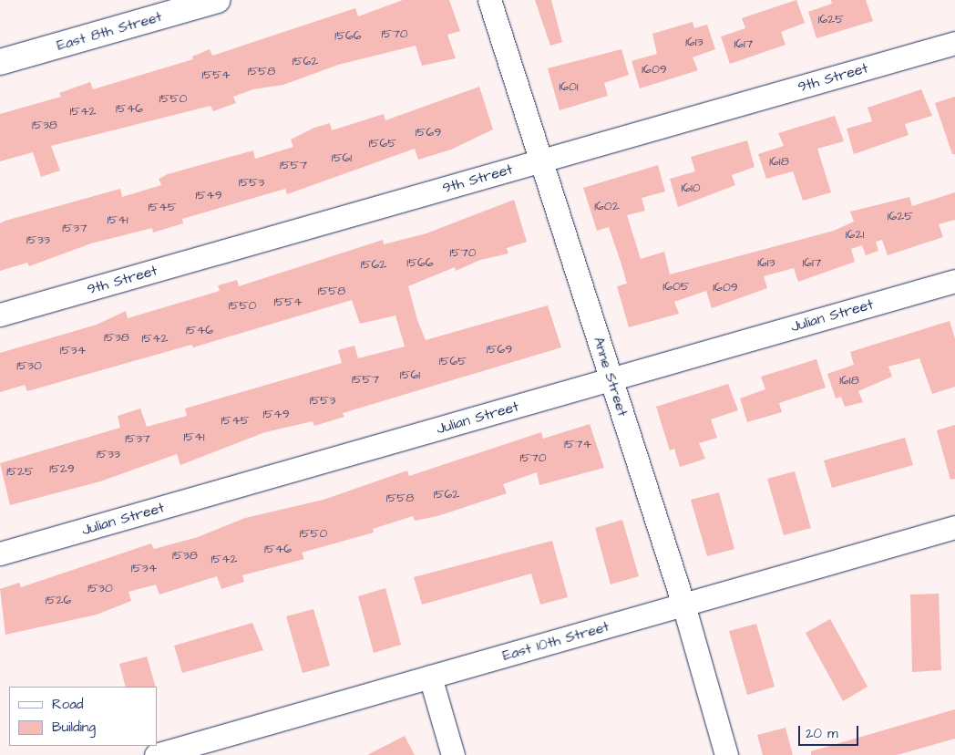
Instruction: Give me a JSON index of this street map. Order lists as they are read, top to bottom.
{
  "streets": {
    "street": [
      "East 8th Street",
      "9th Street",
      "Julian Street",
      "Anne Street",
      "East 10th Street"
    ]
  },
  "crossings": [
    ["9th Street", "Anne Street"],
    ["Julian Street", "Anne Street"],
    ["Anne Street", "East 10th Street"]
  ],
  "house_numbers": [
    "1625",
    "1570",
    "1566",
    "1613",
    "1617",
    "1562",
    "1609",
    "1558",
    "1554",
    "1601",
    "1550",
    "1546",
    "1542",
    "1538",
    "1569",
    "1565",
    "1561",
    "1618",
    "1557",
    "1553",
    "1610",
    "1549",
    "1602",
    "1545",
    "1625",
    "1541",
    "1537",
    "1621",
    "1533",
    "1570",
    "1566",
    "1613",
    "1617",
    "1562",
    "1605",
    "1609",
    "1558",
    "1554",
    "1550",
    "1546",
    "1538",
    "1542",
    "1569",
    "1534",
    "1565",
    "1530",
    "1561",
    "1557",
    "1618",
    "1553",
    "1549",
    "1545",
    "1541",
    "1537",
    "1574",
    "1533",
    "1570",
    "1529",
    "1525",
    "1562",
    "1558",
    "1550",
    "1546",
    "1538",
    "1542",
    "1534",
    "1530",
    "1526"
  ],
  "legend": ["Road", "Building"],
  "scale_bar": "20 m"
}
